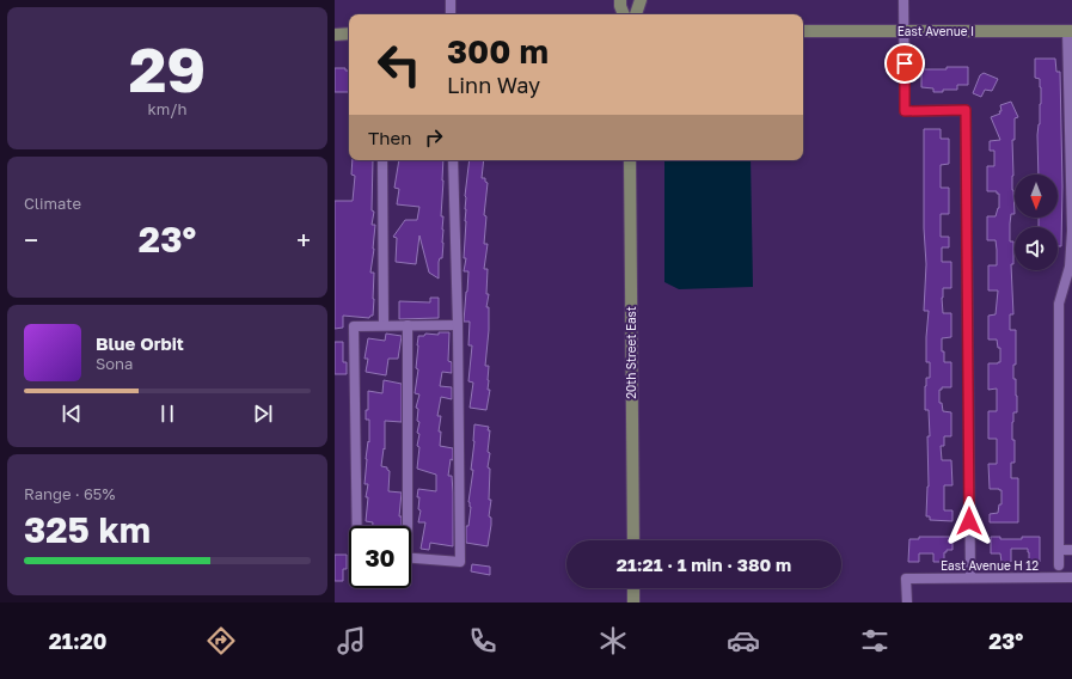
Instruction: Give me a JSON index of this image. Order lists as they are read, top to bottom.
{
  "streets": {
    "main road": ["East Avenue I", "20th Street East"],
    "street": ["East Avenue H 12"]
  },
  "north": "bottom",
  "page": {
    "tile": [
      ["29", "km/h"],
      "Climate",
      ["Range · 65%", "325 km"]
    ],
    "turn": ["300 m", "Linn Way"],
    "then": "Then",
    "heat": ["−", "23°", "+"],
    "song": ["Blue Orbit", "Sona"],
    "limit": "30",
    "trip": "21:21 · 1 min · 380 m",
    "tabs": ["21:20", "23°"]
  }
}
